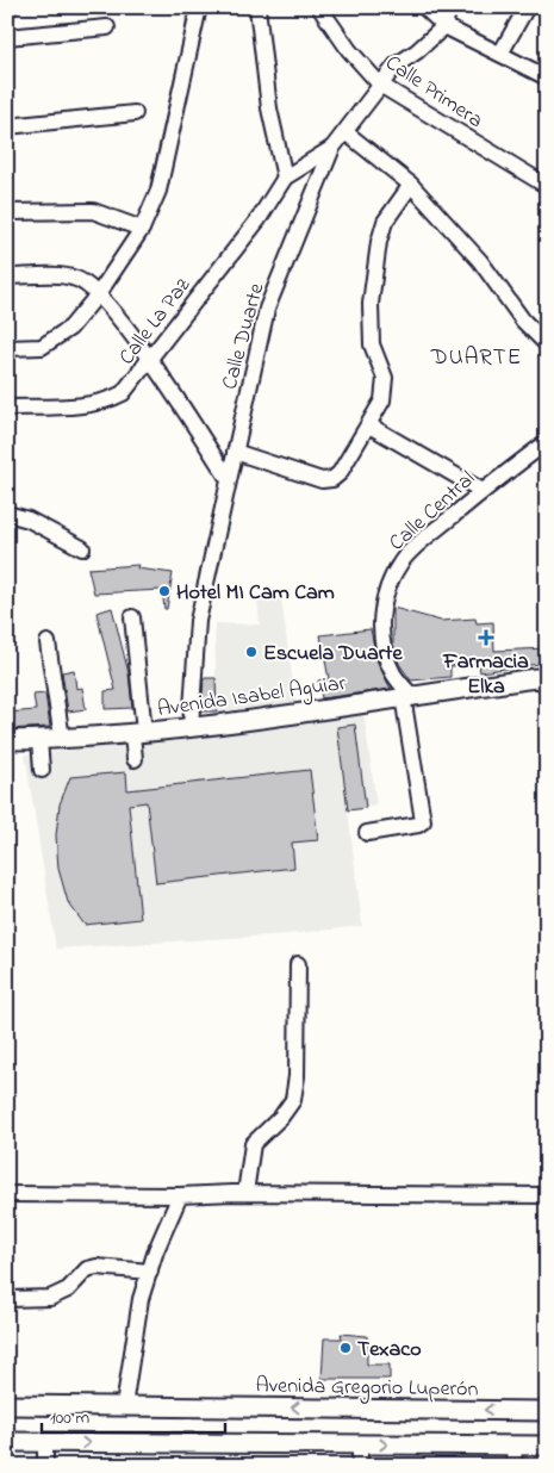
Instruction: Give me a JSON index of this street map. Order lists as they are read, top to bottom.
{
  "streets": {
    "main road": ["Avenida Isabel Aguiar", "Avenida Gregorio Luperón"],
    "street": [
      "Calle Primera",
      "Calle La Paz",
      "Calle Duarte",
      "Calle Central"
    ]
  },
  "crossings": [
    ["Calle Primera", "Calle Duarte"],
    ["Calle Duarte", "Avenida Isabel Aguiar"],
    ["Calle Central", "Avenida Isabel Aguiar"]
  ],
  "districts": ["DUARTE"],
  "places": {
    "other": ["Hotel MI Cam Cam", "Escuela Duarte", "Texaco"],
    "health": ["Farmacia Elka"]
  },
  "scale_bar": "100 m"
}
